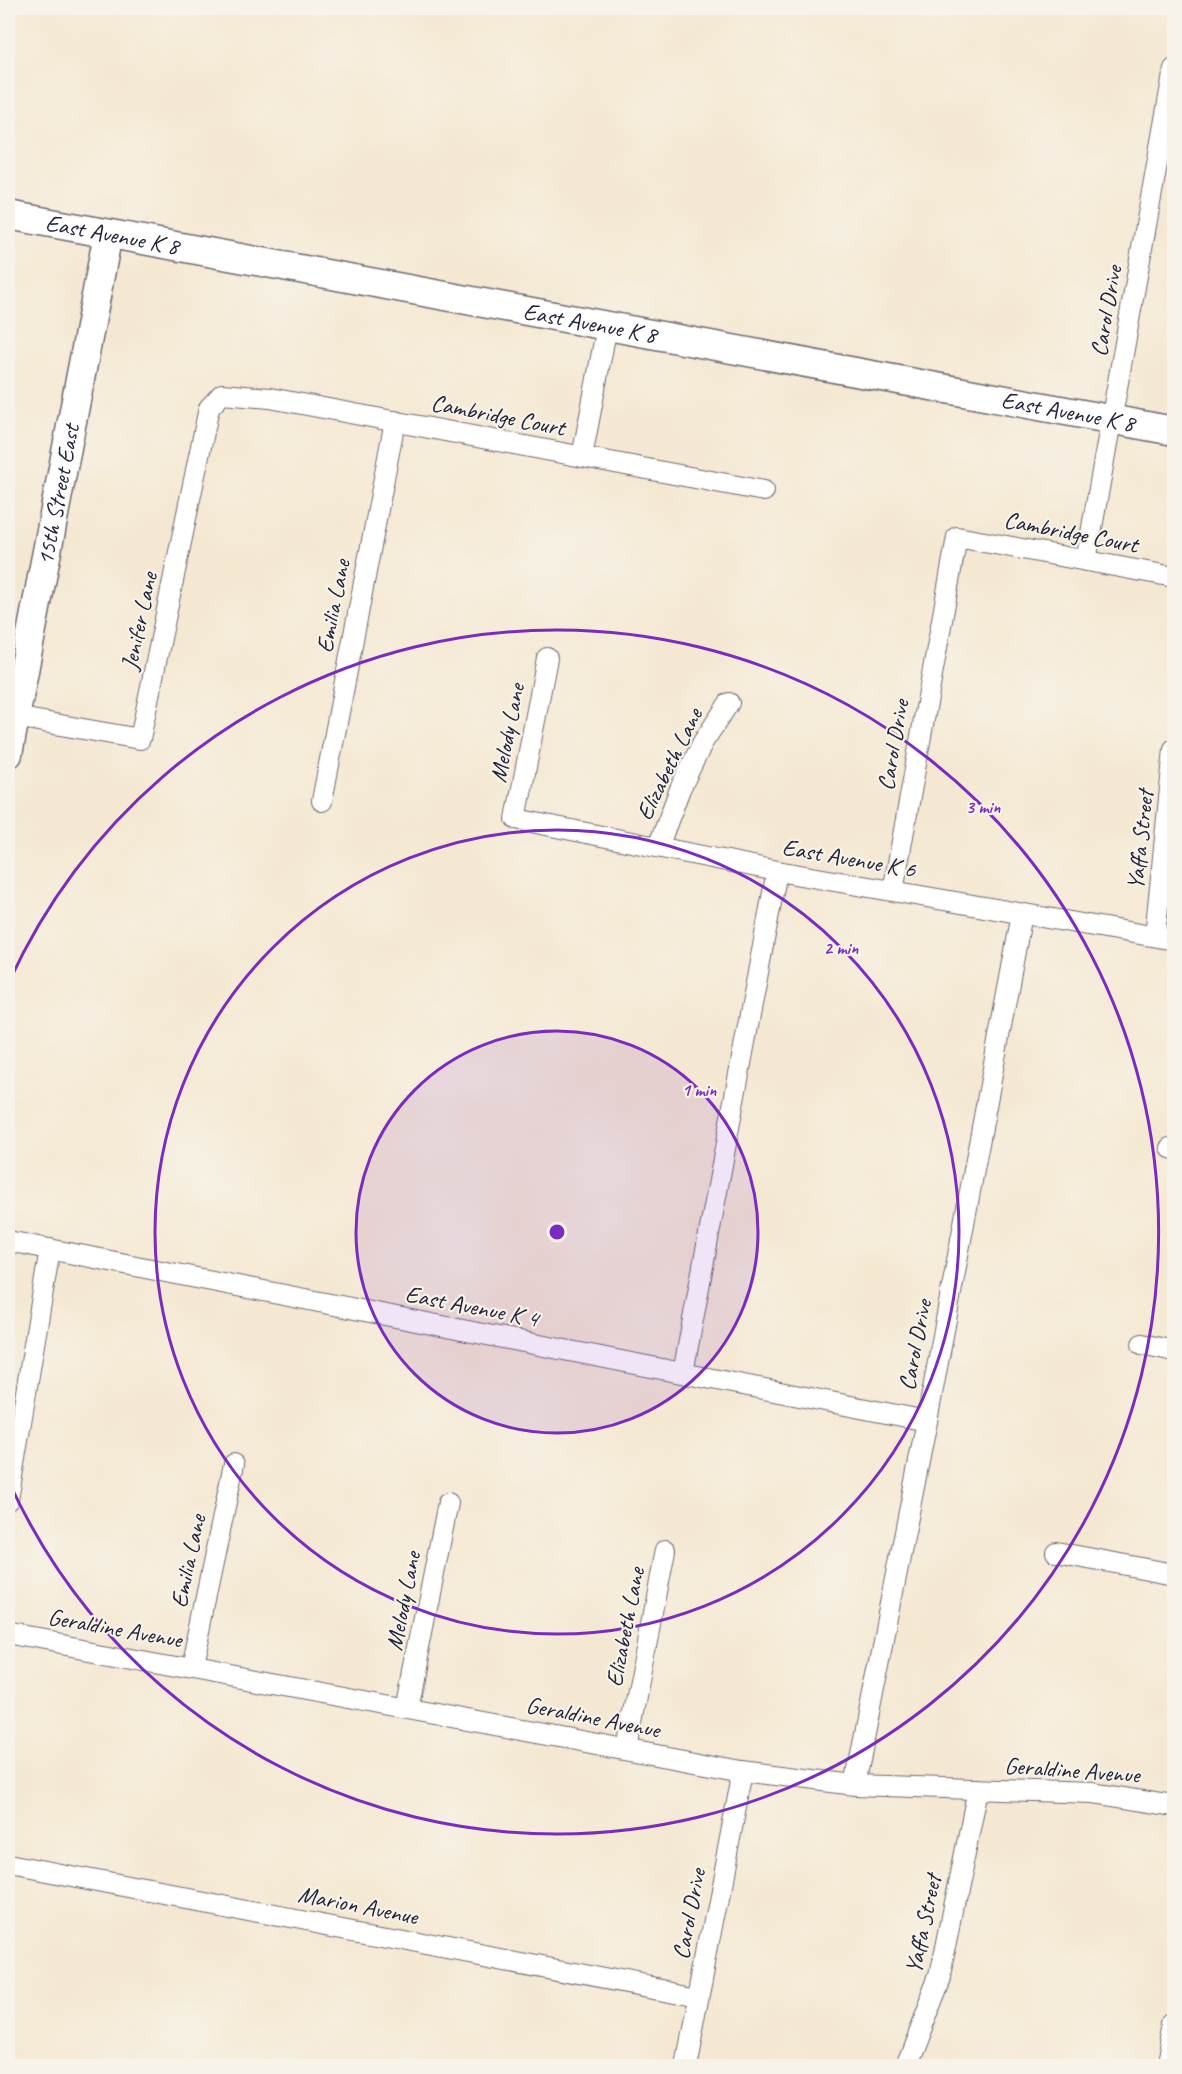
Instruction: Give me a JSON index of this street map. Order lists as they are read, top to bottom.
{
  "streets": {
    "street": [
      "East Avenue K 8",
      "Carol Drive",
      "Cambridge Court",
      "15th Street East",
      "Emilia Lane",
      "Jenifer Lane",
      "Melody Lane",
      "Elizabeth Lane",
      "Yaffa Street",
      "East Avenue K 6",
      "East Avenue K 4",
      "Geraldine Avenue",
      "Marion Avenue"
    ]
  },
  "crossings": [
    ["East Avenue K 8", "Carol Drive"],
    ["East Avenue K 8", "15th Street East"],
    ["Carol Drive", "Cambridge Court"],
    ["Carol Drive", "East Avenue K 6"],
    ["Carol Drive", "East Avenue K 4"],
    ["Carol Drive", "Geraldine Avenue"],
    ["Carol Drive", "Marion Avenue"],
    ["Cambridge Court", "Emilia Lane"],
    ["Cambridge Court", "Jenifer Lane"],
    ["15th Street East", "Jenifer Lane"],
    ["Emilia Lane", "Geraldine Avenue"],
    ["Melody Lane", "East Avenue K 6"],
    ["Melody Lane", "Geraldine Avenue"],
    ["Elizabeth Lane", "East Avenue K 6"],
    ["Elizabeth Lane", "Geraldine Avenue"],
    ["Yaffa Street", "East Avenue K 6"],
    ["Yaffa Street", "Geraldine Avenue"]
  ],
  "rings": ["3 min", "2 min", "1 min"]
}
